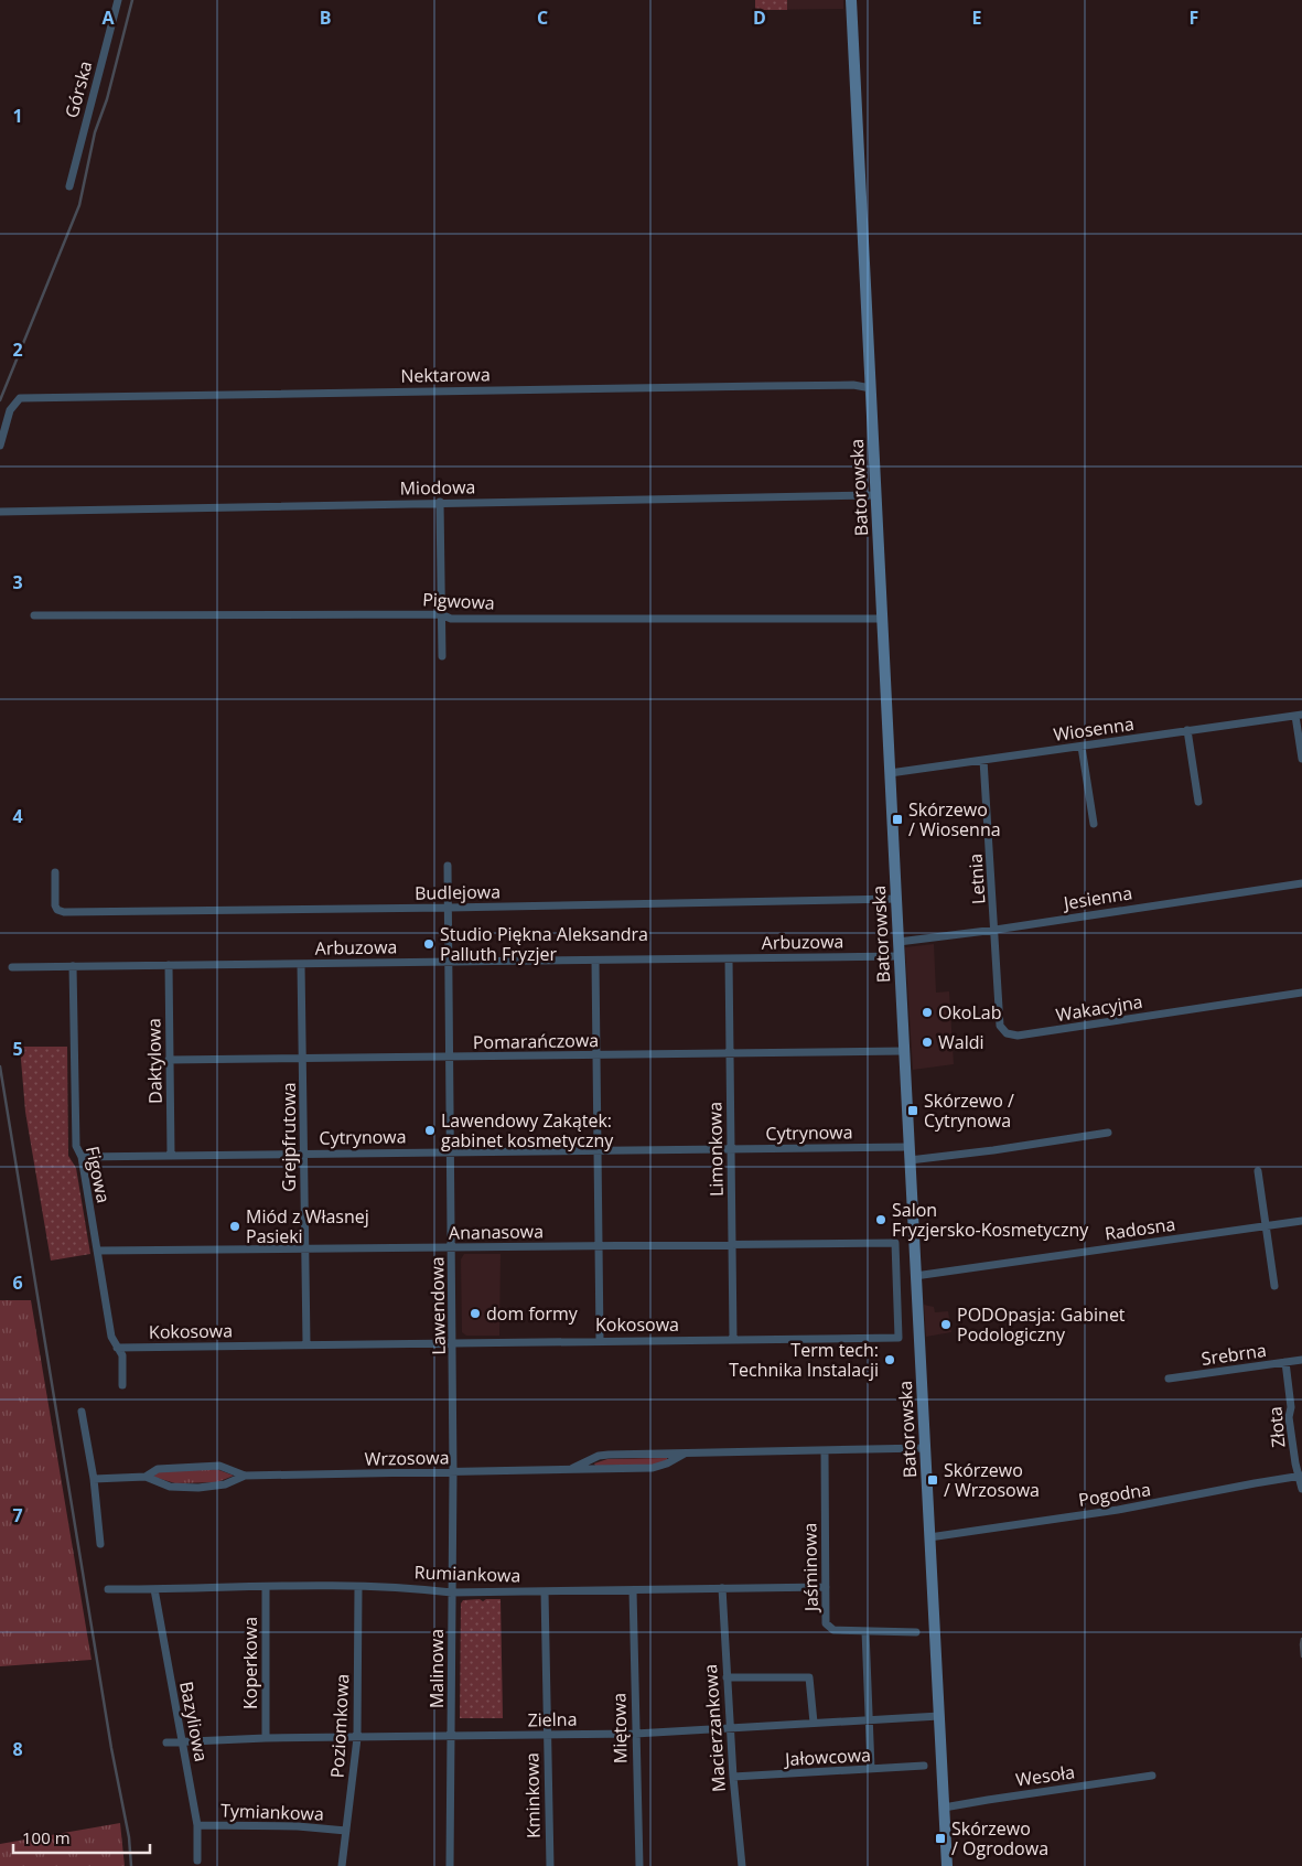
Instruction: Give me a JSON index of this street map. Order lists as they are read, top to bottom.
{
  "streets": {
    "street": [
      "Górska",
      "Nektarowa",
      "Miodowa",
      "Batorowska",
      "Pigwowa",
      "Wiosenna",
      "Letnia",
      "Budlejowa",
      "Jesienna",
      "Arbuzowa",
      "Wakacyjna",
      "Pomarańczowa",
      "Daktylowa",
      "Cytrynowa",
      "Grejpfrutowa",
      "Limonkowa",
      "Figowa",
      "Radosna",
      "Ananasowa",
      "Lawendowa",
      "Kokosowa",
      "Srebrna",
      "Złota",
      "Wrzosowa",
      "Pogodna",
      "Jaśminowa",
      "Rumiankowa",
      "Koperkowa",
      "Malinowa",
      "Zielna",
      "Bazyliowa",
      "Poziomkowa",
      "Miętowa",
      "Macierzankowa",
      "Jałowcowa",
      "Wesoła",
      "Kminkowa",
      "Tymiankowa"
    ]
  },
  "crossings": [
    ["Nektarowa", "Batorowska"],
    ["Miodowa", "Batorowska"],
    ["Batorowska", "Pigwowa"],
    ["Batorowska", "Wiosenna"],
    ["Batorowska", "Budlejowa"],
    ["Batorowska", "Jesienna"],
    ["Batorowska", "Arbuzowa"],
    ["Batorowska", "Pomarańczowa"],
    ["Batorowska", "Cytrynowa"],
    ["Batorowska", "Radosna"],
    ["Batorowska", "Wrzosowa"],
    ["Batorowska", "Pogodna"],
    ["Batorowska", "Zielna"],
    ["Batorowska", "Wesoła"],
    ["Wiosenna", "Letnia"],
    ["Letnia", "Jesienna"],
    ["Letnia", "Wakacyjna"],
    ["Budlejowa", "Lawendowa"],
    ["Jesienna", "Wakacyjna"],
    ["Arbuzowa", "Daktylowa"],
    ["Arbuzowa", "Grejpfrutowa"],
    ["Arbuzowa", "Limonkowa"],
    ["Arbuzowa", "Figowa"],
    ["Arbuzowa", "Lawendowa"],
    ["Pomarańczowa", "Daktylowa"],
    ["Pomarańczowa", "Grejpfrutowa"],
    ["Pomarańczowa", "Limonkowa"],
    ["Pomarańczowa", "Lawendowa"],
    ["Daktylowa", "Cytrynowa"],
    ["Cytrynowa", "Grejpfrutowa"],
    ["Cytrynowa", "Limonkowa"],
    ["Cytrynowa", "Figowa"],
    ["Cytrynowa", "Lawendowa"],
    ["Grejpfrutowa", "Ananasowa"],
    ["Grejpfrutowa", "Kokosowa"],
    ["Limonkowa", "Ananasowa"],
    ["Limonkowa", "Kokosowa"],
    ["Figowa", "Ananasowa"],
    ["Figowa", "Kokosowa"],
    ["Ananasowa", "Lawendowa"],
    ["Ananasowa", "Kokosowa"],
    ["Lawendowa", "Kokosowa"],
    ["Lawendowa", "Wrzosowa"],
    ["Lawendowa", "Malinowa"],
    ["Srebrna", "Złota"],
    ["Złota", "Pogodna"],
    ["Wrzosowa", "Jaśminowa"],
    ["Wrzosowa", "Malinowa"],
    ["Jaśminowa", "Rumiankowa"],
    ["Rumiankowa", "Koperkowa"],
    ["Rumiankowa", "Malinowa"],
    ["Rumiankowa", "Bazyliowa"],
    ["Rumiankowa", "Poziomkowa"],
    ["Rumiankowa", "Miętowa"],
    ["Rumiankowa", "Macierzankowa"],
    ["Rumiankowa", "Kminkowa"],
    ["Koperkowa", "Zielna"],
    ["Malinowa", "Zielna"],
    ["Zielna", "Bazyliowa"],
    ["Zielna", "Poziomkowa"],
    ["Zielna", "Miętowa"],
    ["Zielna", "Macierzankowa"],
    ["Zielna", "Kminkowa"],
    ["Bazyliowa", "Tymiankowa"],
    ["Poziomkowa", "Tymiankowa"],
    ["Macierzankowa", "Jałowcowa"]
  ],
  "places": {
    "transit": [
      "Skórzewo / Wiosenna",
      "Skórzewo / Cytrynowa",
      "Skórzewo / Wrzosowa",
      "Skórzewo / Ogrodowa"
    ],
    "other": [
      "Studio Piękna Aleksandra Palluth Fryzjer",
      "OkoLab",
      "Waldi",
      "Lawendowy Zakątek: gabinet kosmetyczny",
      "Salon Fryzjersko-Kosmetyczny",
      "Miód z Własnej Pasieki",
      "dom formy",
      "PODOpasja: Gabinet Podologiczny",
      "Term tech: Technika Instalacji"
    ]
  },
  "scale_bar": "100 m",
  "grid": {
    "columns": [
      "A",
      "B",
      "C",
      "D",
      "E",
      "F"
    ],
    "rows": [
      "1",
      "2",
      "3",
      "4",
      "5",
      "6",
      "7",
      "8"
    ]
  }
}
